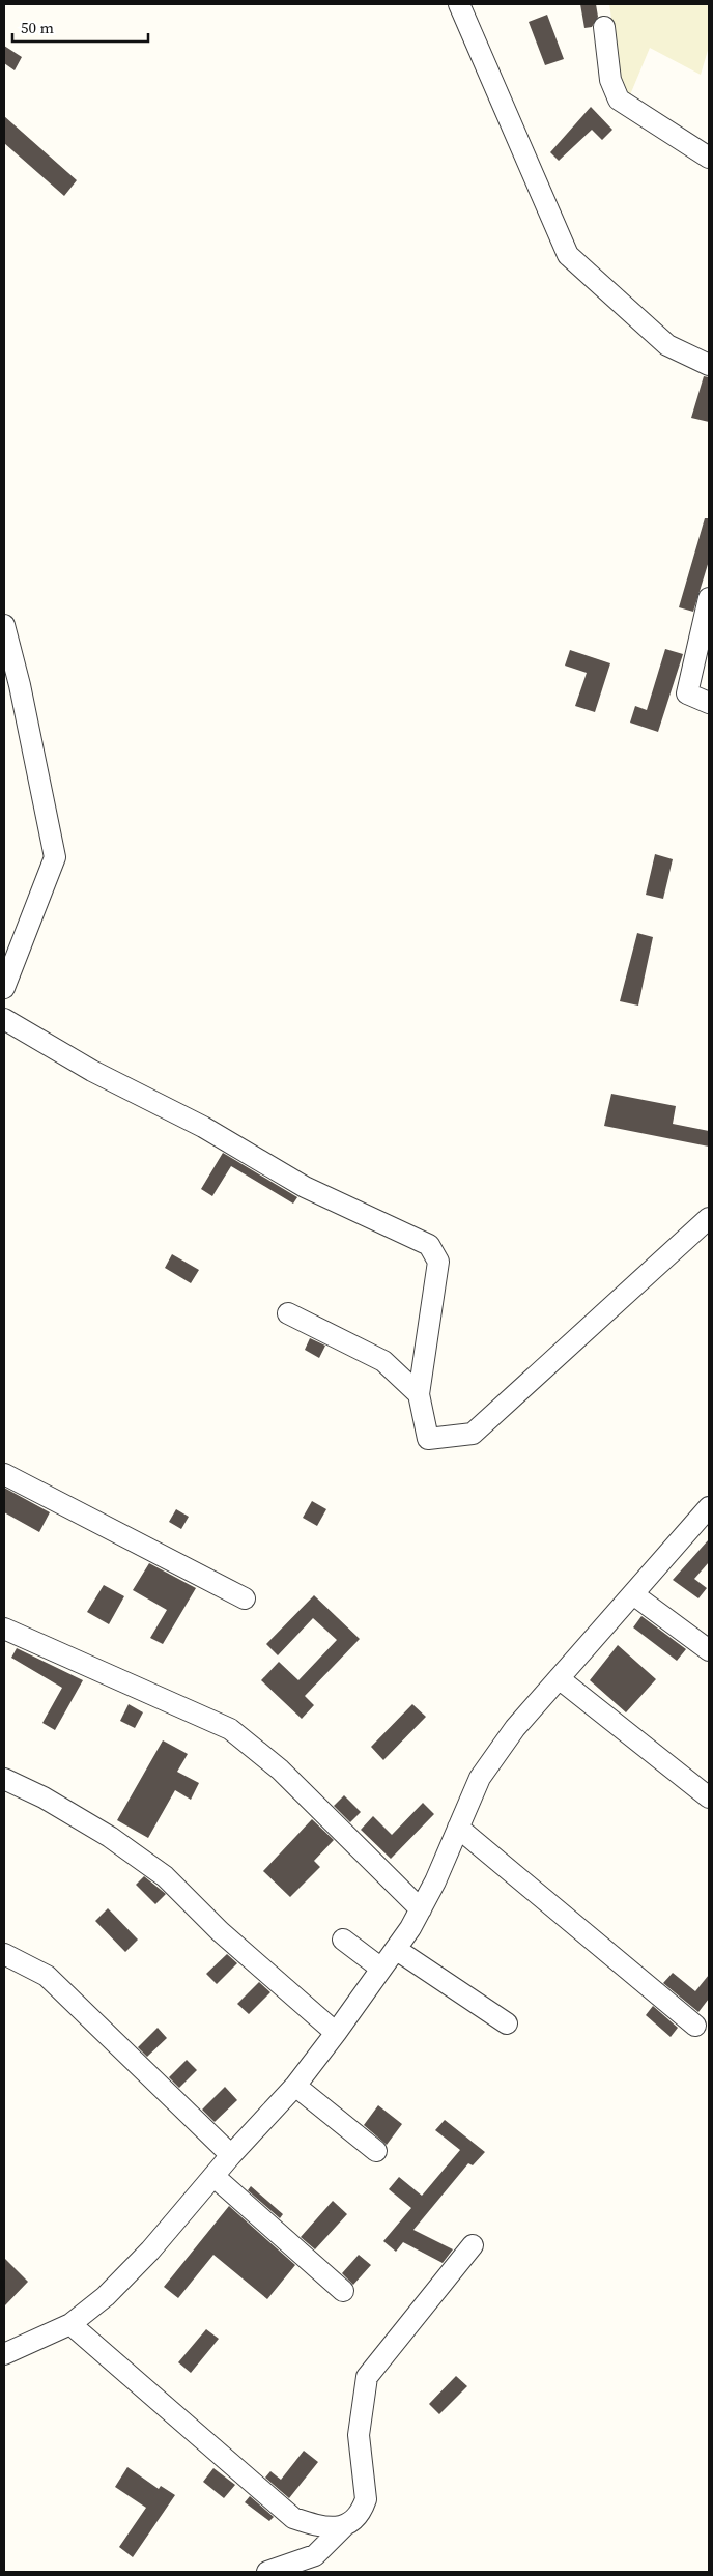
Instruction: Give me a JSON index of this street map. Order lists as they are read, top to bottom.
{
  "scale_bar": "50 m"
}
